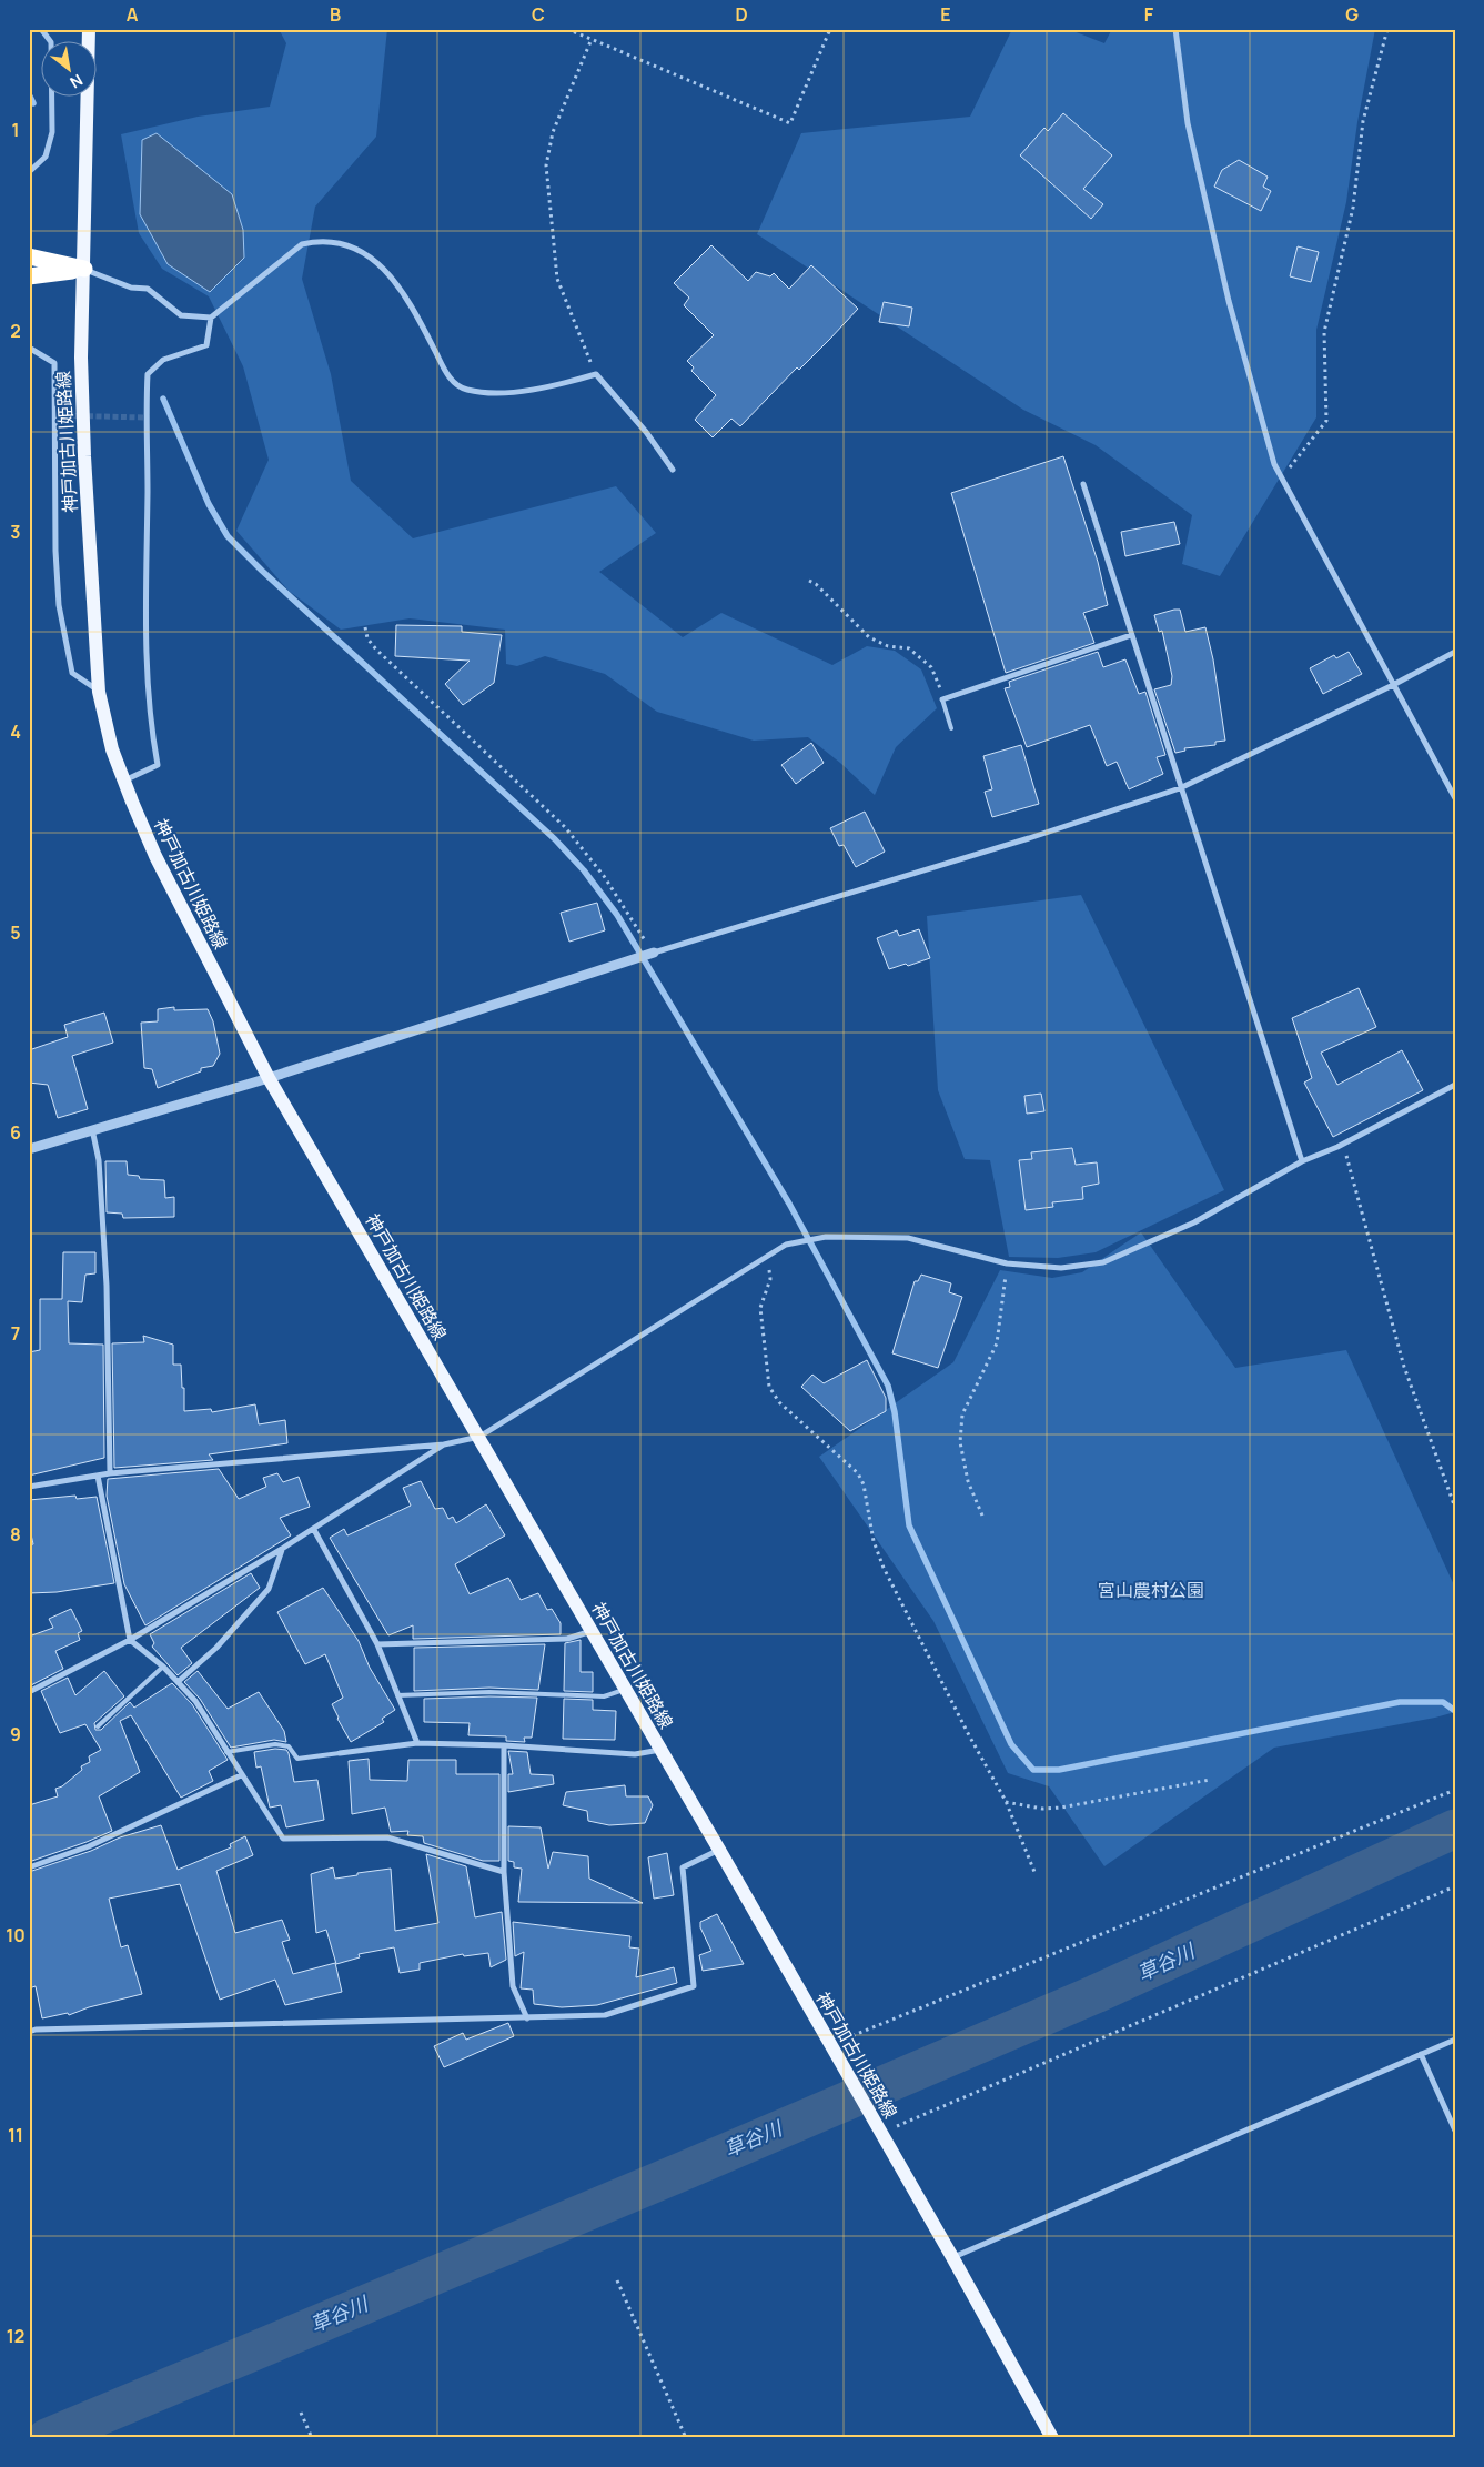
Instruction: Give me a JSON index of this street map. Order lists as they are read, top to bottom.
{
  "streets": {
    "main road": ["神戸加古川姫路線"]
  },
  "water": ["草谷川"],
  "parks": ["宮山農村公園"],
  "north": "bottom right",
  "grid": {
    "columns": [
      "A",
      "B",
      "C",
      "D",
      "E",
      "F",
      "G"
    ],
    "rows": [
      "1",
      "2",
      "3",
      "4",
      "5",
      "6",
      "7",
      "8",
      "9",
      "10",
      "11",
      "12"
    ]
  }
}
